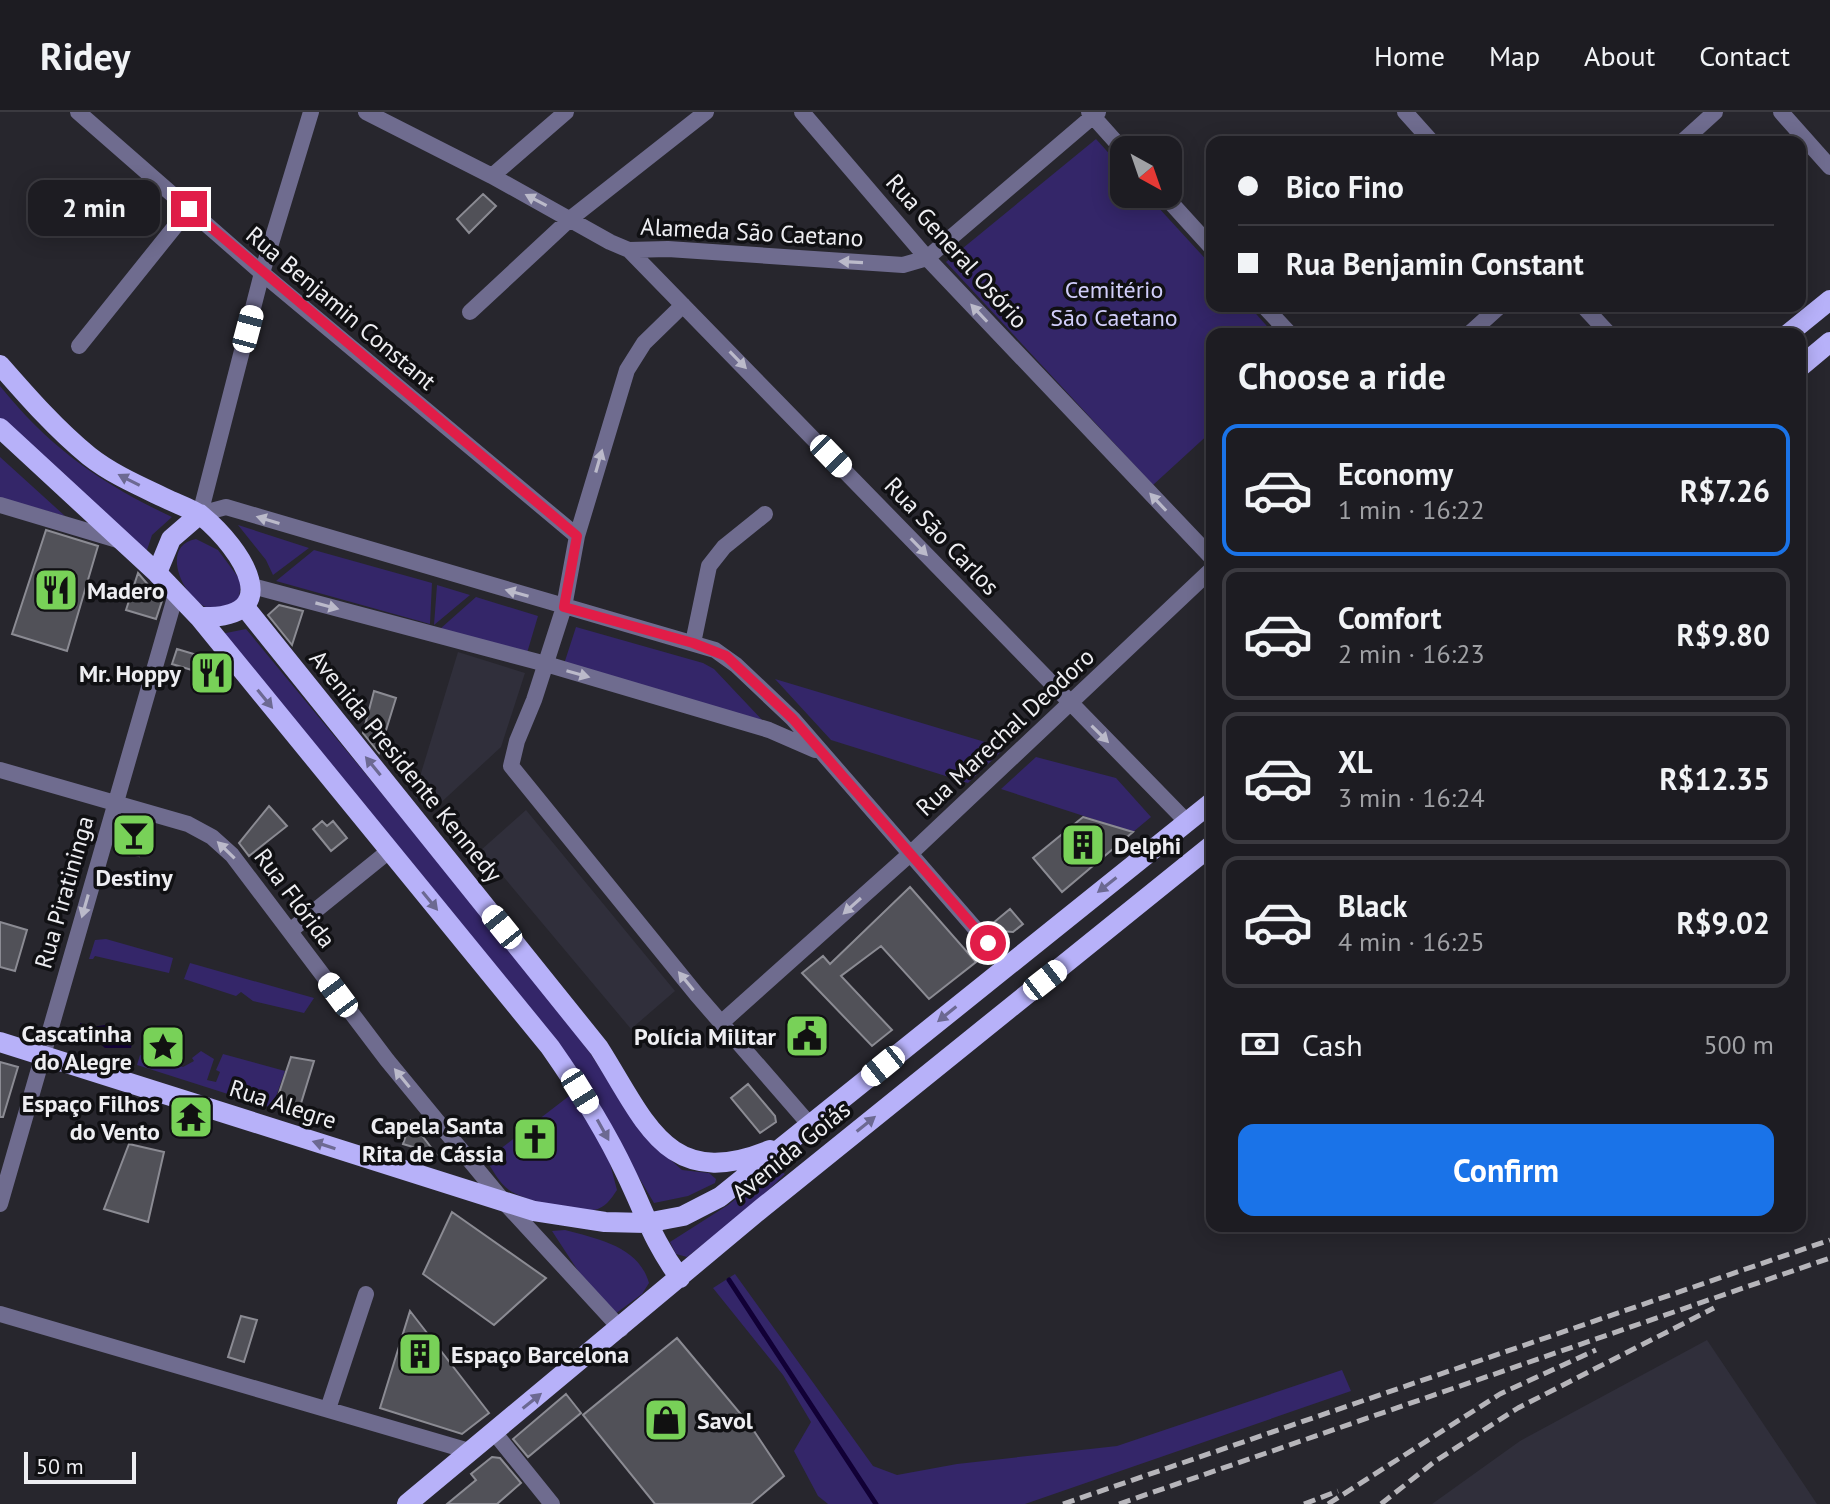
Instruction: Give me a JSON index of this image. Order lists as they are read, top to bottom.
{
  "streets": {
    "main road": ["Avenida Presidente Kennedy", "Rua Alegre", "Avenida Goiás"],
    "street": [
      "Alameda São Caetano",
      "Rua General Osório",
      "Rua Benjamin Constant",
      "Rua São Carlos",
      "Rua Marechal Deodoro",
      "Rua Piratininga",
      "Rua Flórida"
    ]
  },
  "crossings": [
    ["Alameda São Caetano", "Rua General Osório"],
    ["Alameda São Caetano", "Rua São Carlos"],
    ["Rua São Carlos", "Rua Marechal Deodoro"],
    ["Rua São Carlos", "Avenida Goiás"],
    ["Avenida Presidente Kennedy", "Rua Piratininga"],
    ["Avenida Presidente Kennedy", "Avenida Goiás"],
    ["Rua Piratininga", "Rua Flórida"],
    ["Rua Piratininga", "Rua Alegre"],
    ["Rua Flórida", "Rua Alegre"],
    ["Rua Flórida", "Avenida Goiás"],
    ["Rua Alegre", "Avenida Goiás"]
  ],
  "one_way": [
    "Alameda São Caetano",
    "Rua General Osório",
    "Rua São Carlos",
    "Rua Marechal Deodoro",
    "Rua Piratininga",
    "Rua Flórida",
    "Rua Alegre"
  ],
  "parks": ["Cemitério São Caetano"],
  "places": {
    "restaurant": ["Madero", "Mr. Hoppy"],
    "bar": ["Destiny"],
    "building": ["Delphi", "Espaço Barcelona"],
    "public building": ["Polícia Militar"],
    "place": ["Cascatinha do Alegre"],
    "temple": ["Espaço Filhos do Vento"],
    "church": ["Capela Santa Rita de Cássia"],
    "shop": ["Savol"]
  },
  "scale_bar": "50 m",
  "north": "bottom right",
  "page": {
    "header": "Ridey",
    "nav": [
      "Home",
      "Map",
      "About",
      "Contact"
    ],
    "banner": ["Bico Fino", "Rua Benjamin Constant"],
    "bubble": "2 min",
    "heading": "Choose a ride",
    "list": [
      {
        "name": "Economy",
        "note": "1 min · 16:22",
        "value": "R$7.26"
      },
      {
        "name": "Comfort",
        "note": "2 min · 16:23",
        "value": "R$9.80"
      },
      {
        "name": "XL",
        "note": "3 min · 16:24",
        "value": "R$12.35"
      },
      {
        "name": "Black",
        "note": "4 min · 16:25",
        "value": "R$9.02"
      }
    ],
    "pay": ["Cash", "500 m"],
    "buttons": "Confirm",
    "scale": "50 m"
  }
}
